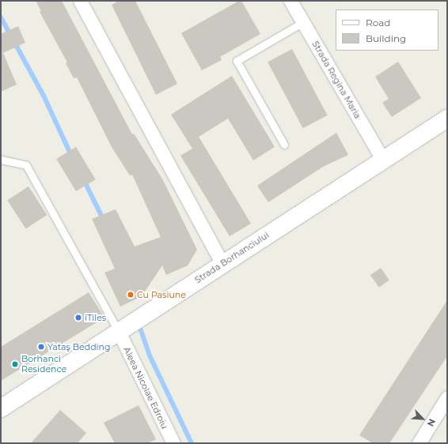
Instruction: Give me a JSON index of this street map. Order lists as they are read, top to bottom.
{
  "streets": {
    "main road": ["Strada Borhanciului"],
    "street": ["Strada Regina Maria", "Aleea Nicolae Edroiu"]
  },
  "crossings": [
    ["Strada Regina Maria", "Strada Borhanciului"],
    ["Strada Borhanciului", "Aleea Nicolae Edroiu"]
  ],
  "places": [
    "Cu Pasiune",
    "iTiles",
    "Yataş Bedding",
    "Borhanci Residence"
  ],
  "legend": ["Road", "Building"],
  "north": "bottom right"
}
